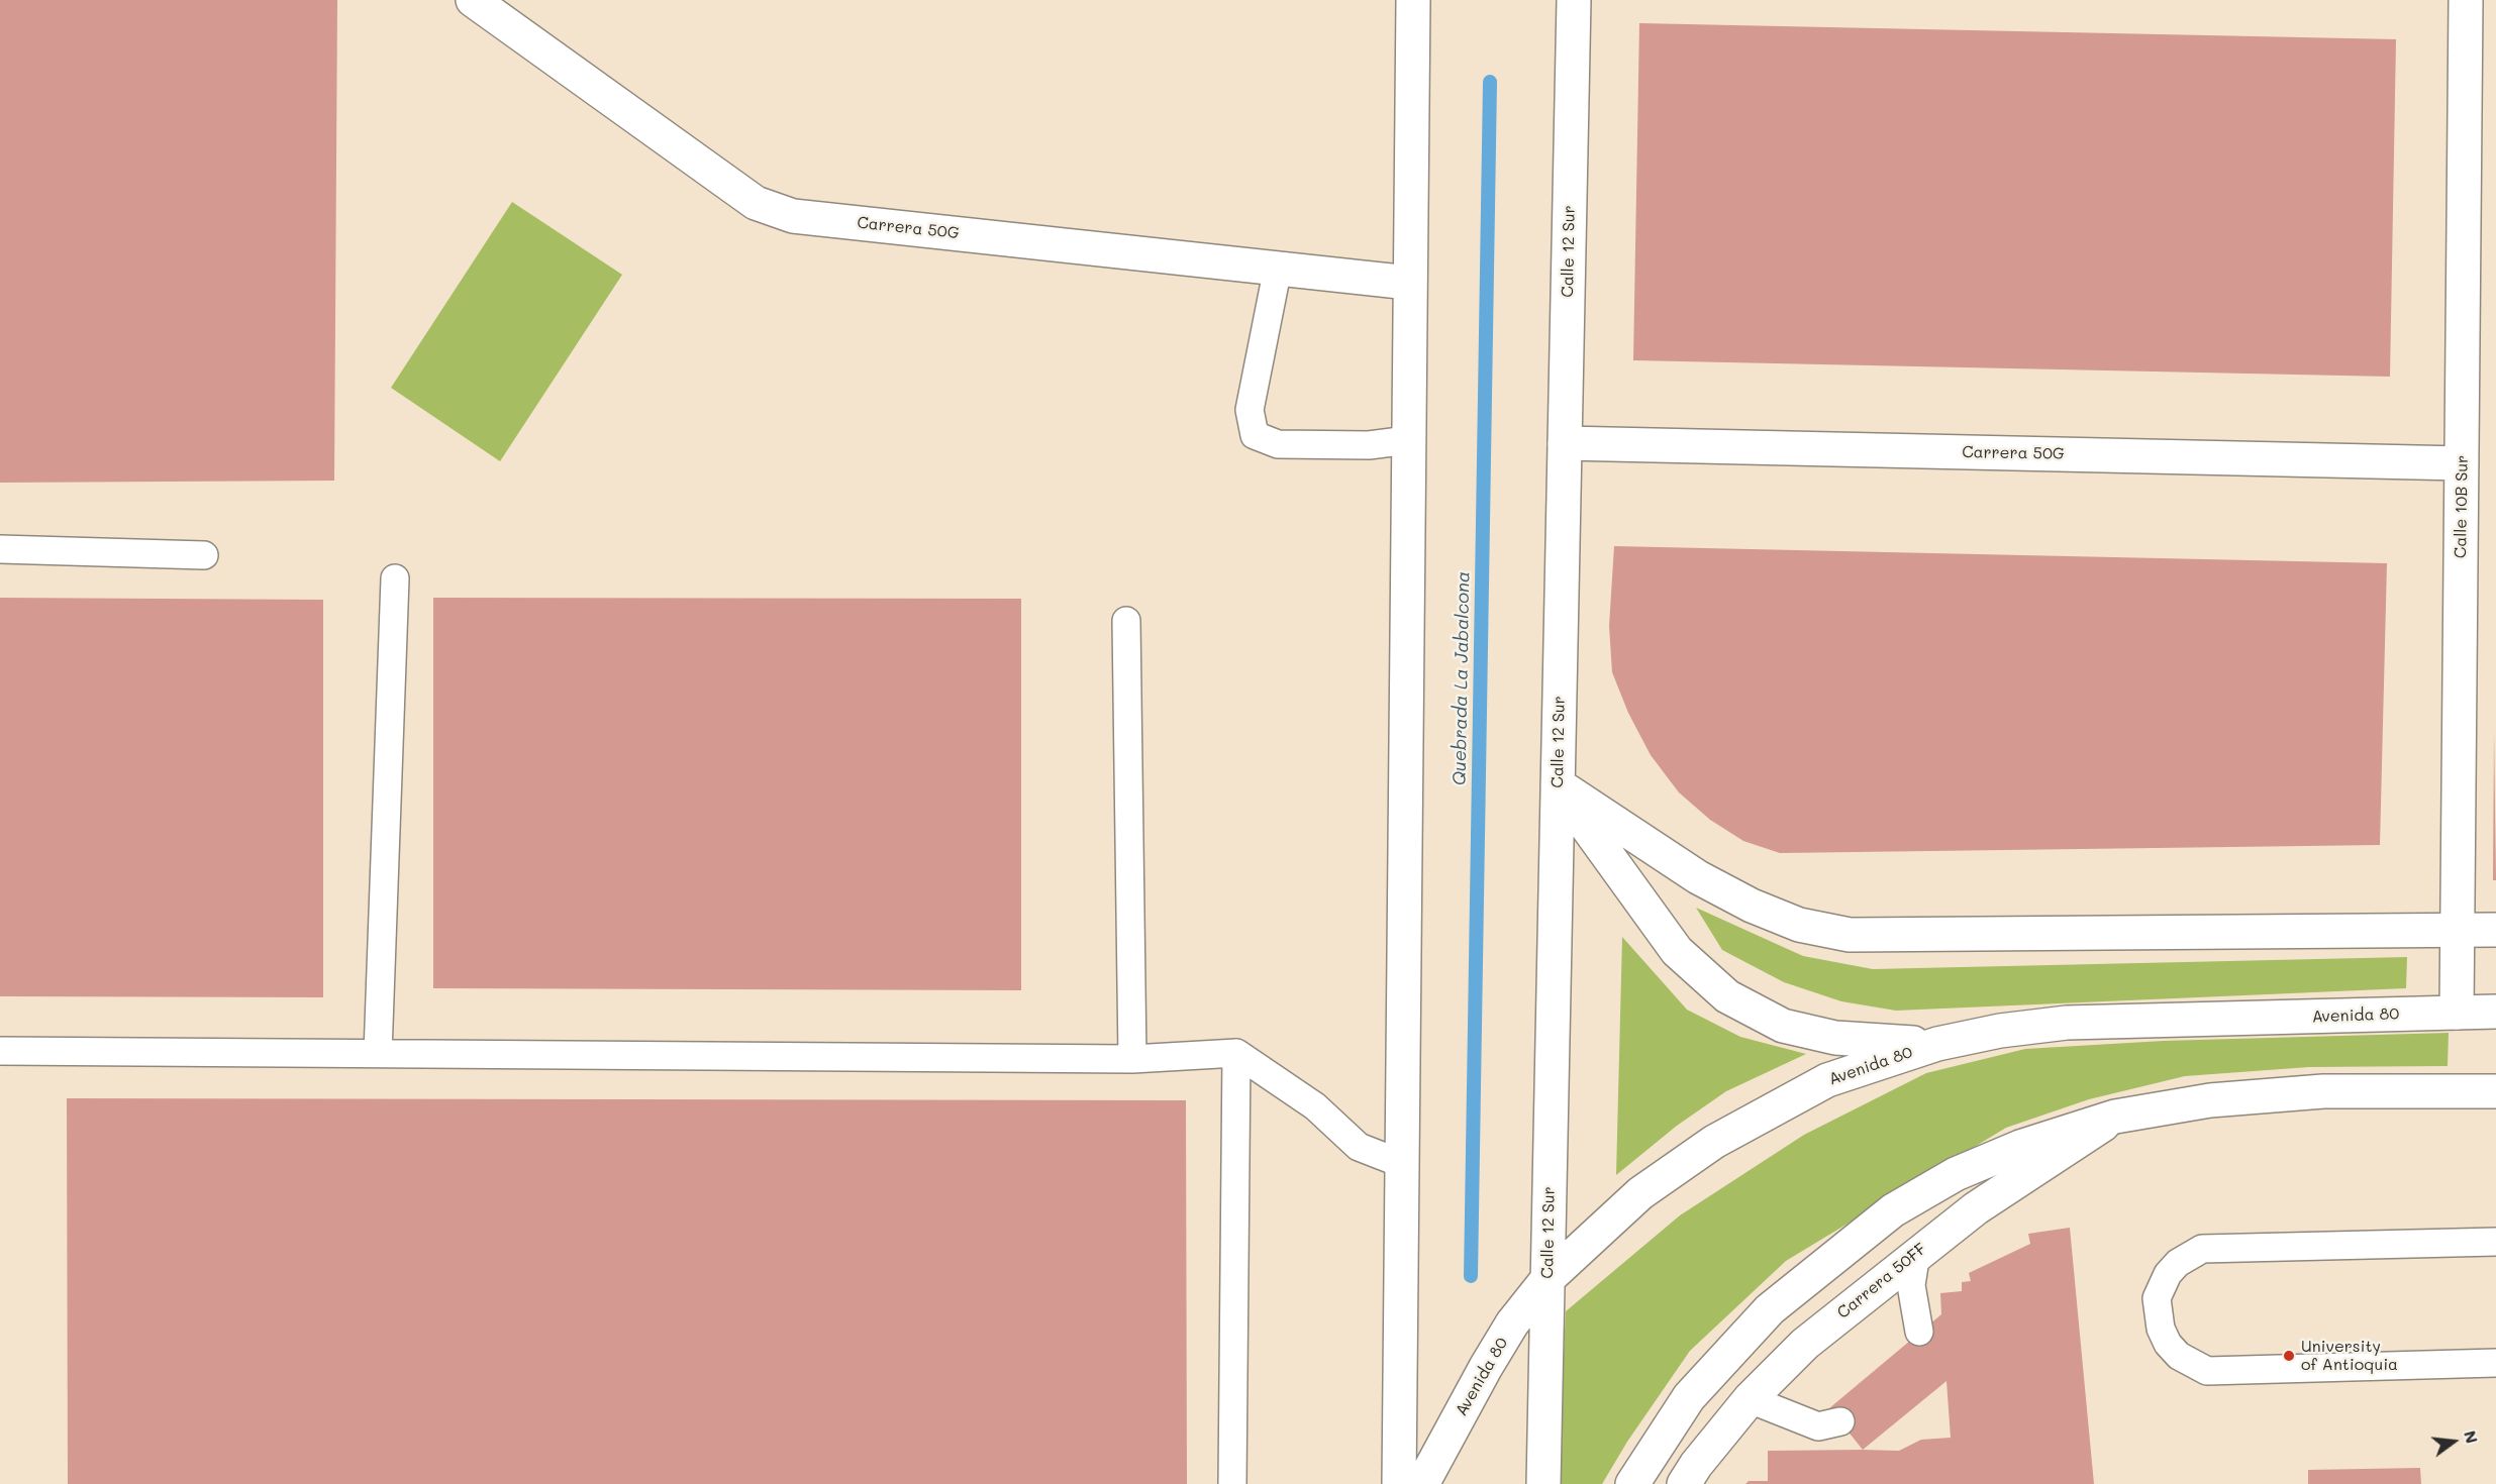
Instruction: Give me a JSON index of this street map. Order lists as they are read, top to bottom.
{
  "streets": {
    "main road": [
      "Carrera 50G",
      "Calle 12 Sur",
      "Calle 10B Sur",
      "Avenida 80",
      "Carrera 50FF"
    ]
  },
  "crossings": [
    ["Carrera 50G", "Calle 12 Sur"],
    ["Carrera 50G", "Calle 10B Sur"],
    ["Calle 12 Sur", "Avenida 80"],
    ["Calle 10B Sur", "Avenida 80"]
  ],
  "water": ["Quebrada La Jabalcona"],
  "places": ["University of Antioquia"],
  "north": "right"
}
